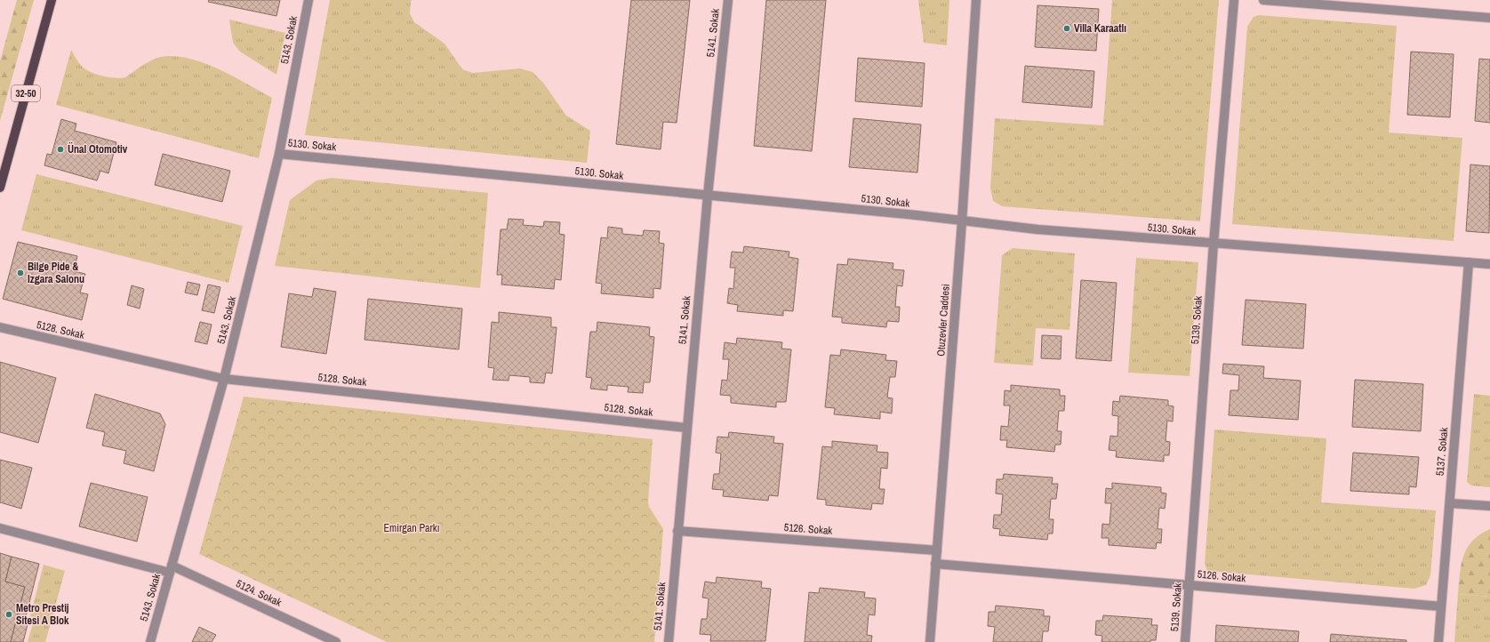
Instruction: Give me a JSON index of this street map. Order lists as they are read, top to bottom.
{
  "streets": {
    "main road": ["32-50"],
    "street": [
      "5141. Sokak",
      "5143. Sokak",
      "5130. Sokak",
      "Otuzevler Caddesi",
      "5139. Sokak",
      "5128. Sokak",
      "5137. Sokak",
      "5126. Sokak",
      "5124. Sokak"
    ]
  },
  "crossings": [
    ["5141. Sokak", "5130. Sokak"],
    ["5141. Sokak", "5128. Sokak"],
    ["5141. Sokak", "5126. Sokak"],
    ["5143. Sokak", "5130. Sokak"],
    ["5143. Sokak", "5128. Sokak"],
    ["5143. Sokak", "5124. Sokak"],
    ["5130. Sokak", "Otuzevler Caddesi"],
    ["5130. Sokak", "5139. Sokak"],
    ["5130. Sokak", "5137. Sokak"],
    ["Otuzevler Caddesi", "5126. Sokak"],
    ["5139. Sokak", "5126. Sokak"],
    ["5137. Sokak", "5126. Sokak"]
  ],
  "parks": ["Emirgan Parkı"],
  "places": [
    "Villa Karaatlı",
    "Ünal Otomotiv",
    "Bilge Pide & Izgara Salonu",
    "Metro Prestij Sitesi A Blok"
  ]
}
